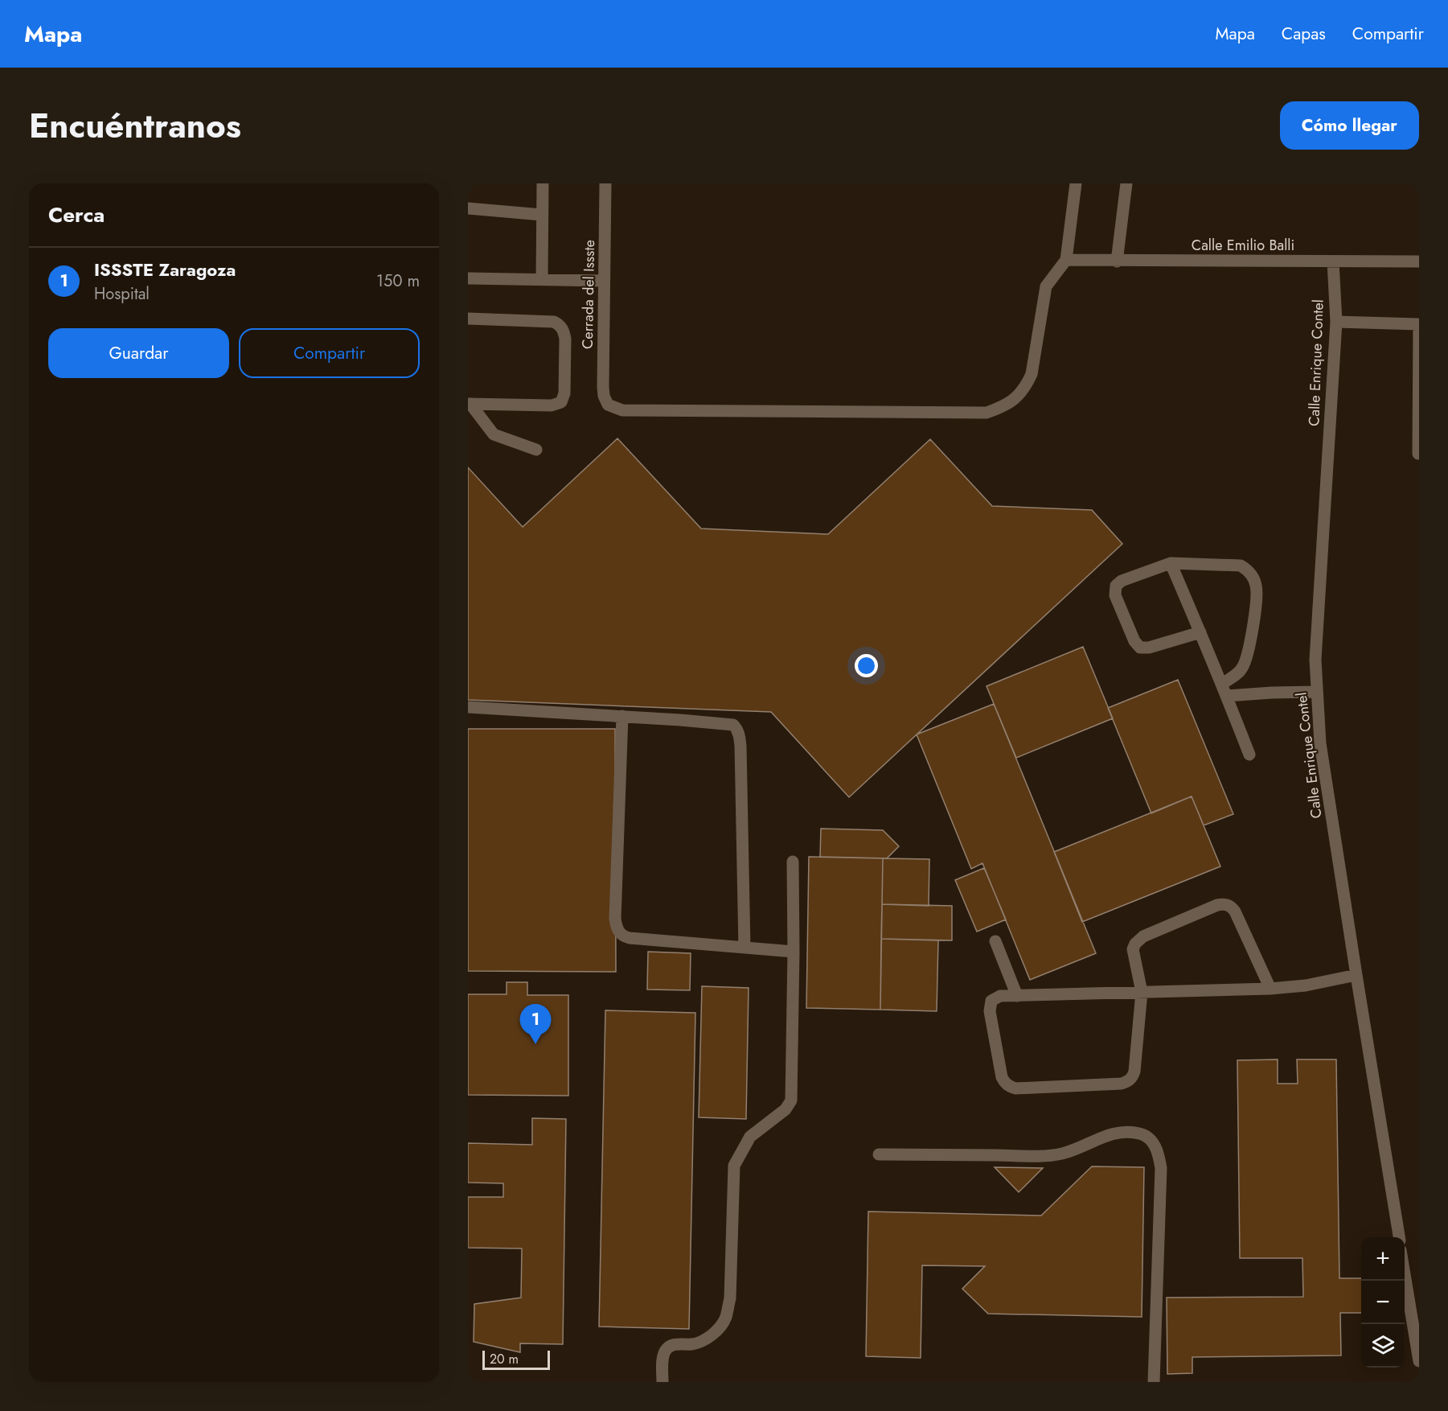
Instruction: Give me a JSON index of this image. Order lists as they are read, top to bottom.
{
  "streets": {
    "street": ["Calle Emilio Balli", "Cerrada del Issste", "Calle Enrique Contel"]
  },
  "crossings": [
    ["Calle Emilio Balli", "Cerrada del Issste"],
    ["Calle Emilio Balli", "Calle Enrique Contel"]
  ],
  "scale_bar": "20 m",
  "page": {
    "header": "Mapa",
    "nav": ["Mapa", "Capas", "Compartir"],
    "title": "Encuéntranos",
    "buttons": [
      "Cómo llegar",
      ["Guardar", "Compartir"]
    ],
    "heading": "Cerca",
    "list": [
      {
        "mark": "1",
        "name": "ISSSTE Zaragoza",
        "note": "Hospital",
        "value": "150 m"
      }
    ],
    "pins": "1",
    "map_buttons": ["+", "−"],
    "scale": "20 m"
  }
}
